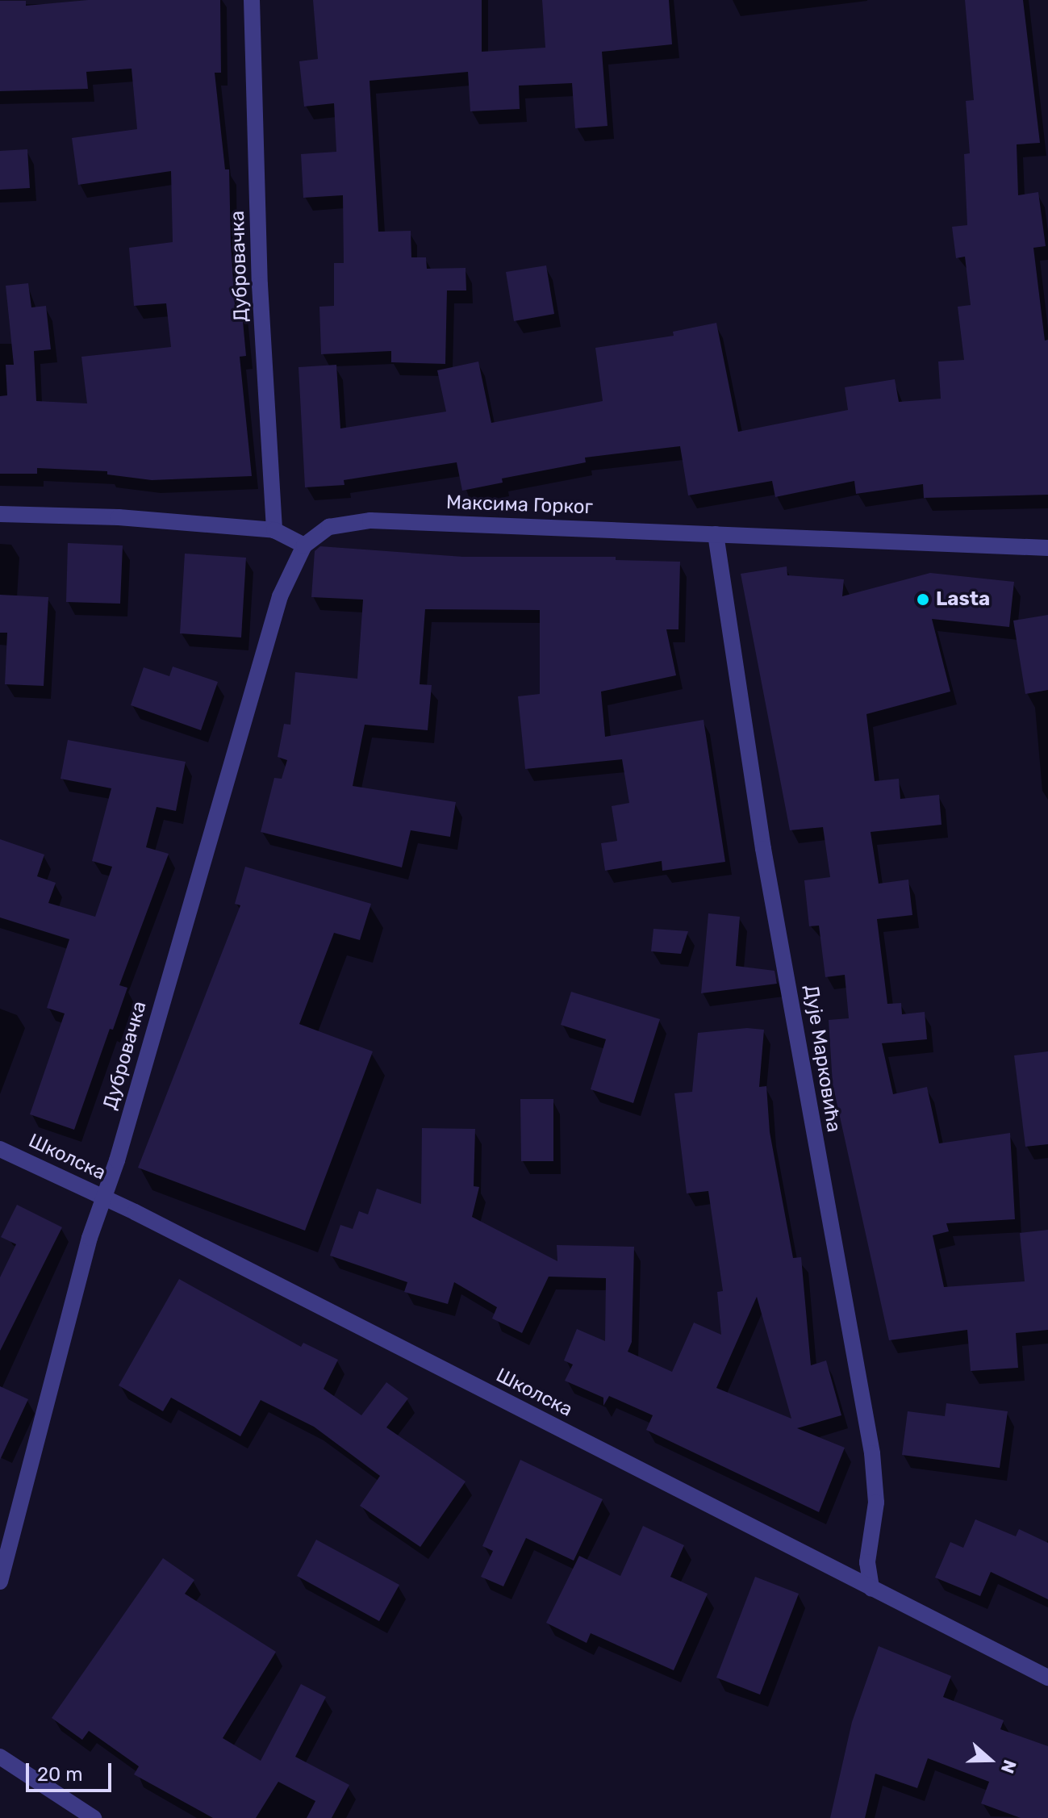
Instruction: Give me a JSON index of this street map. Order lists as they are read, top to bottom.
{
  "streets": {
    "street": [
      "Дубровачка",
      "Максима Горког",
      "Дује Марковића",
      "Школска"
    ]
  },
  "crossings": [
    ["Дубровачка", "Максима Горког"],
    ["Дубровачка", "Школска"],
    ["Максима Горког", "Дује Марковића"],
    ["Дује Марковића", "Школска"]
  ],
  "places": ["Lasta"],
  "scale_bar": "20 m",
  "north": "right"
}
